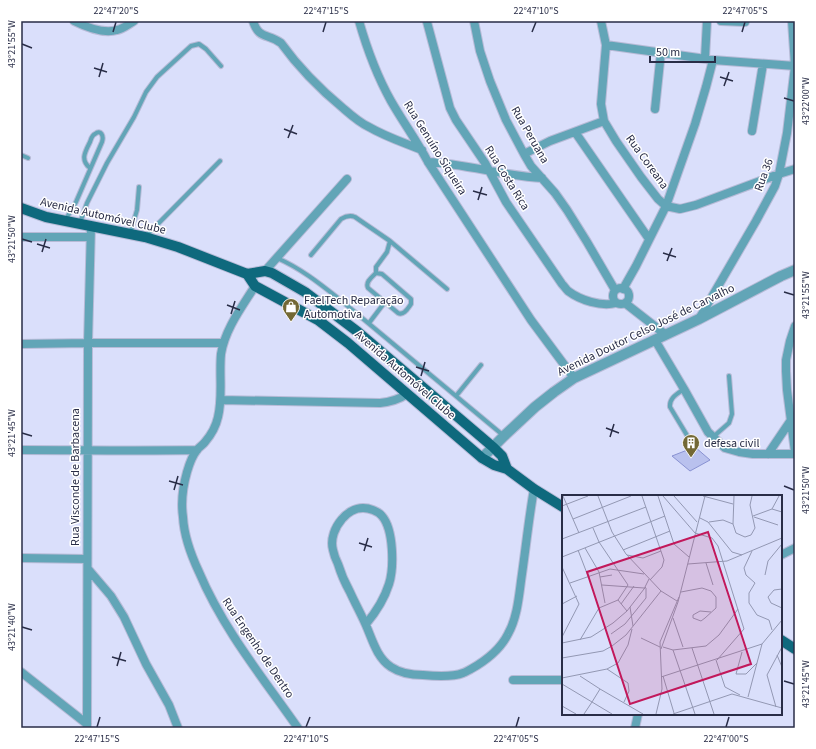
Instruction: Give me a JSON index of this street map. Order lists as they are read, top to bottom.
{
  "streets": {
    "main road": ["Avenida Automóvel Clube"],
    "street": [
      "Rua Peruana",
      "Rua Genuíno Siqueira",
      "Rua Coreana",
      "Rua 36",
      "Rua Costa Rica",
      "Avenida Doutor Celso José de Carvalho",
      "Rua Visconde de Barbacena",
      "Rua Engenho de Dentro"
    ]
  },
  "crossings": [
    ["Rua Peruana", "Rua Costa Rica"],
    ["Rua Genuíno Siqueira", "Avenida Doutor Celso José de Carvalho"],
    ["Rua Coreana", "Rua 36"],
    ["Rua 36", "Avenida Doutor Celso José de Carvalho"],
    ["Avenida Automóvel Clube", "Avenida Doutor Celso José de Carvalho"],
    ["Avenida Automóvel Clube", "Rua Visconde de Barbacena"],
    ["Avenida Automóvel Clube", "Rua Engenho de Dentro"]
  ],
  "places": {
    "shop": ["FaelTech Reparação Automotiva"],
    "building": ["defesa civil"]
  },
  "scale_bar": "50 m",
  "coordinates": [
    "22°47'20\"S",
    "22°47'15\"S",
    "22°47'10\"S",
    "22°47'05\"S",
    "43°21'55\"W",
    "43°22'00\"W",
    "43°21'50\"W",
    "43°21'45\"W",
    "43°21'40\"W",
    "22°47'00\"S"
  ]
}
